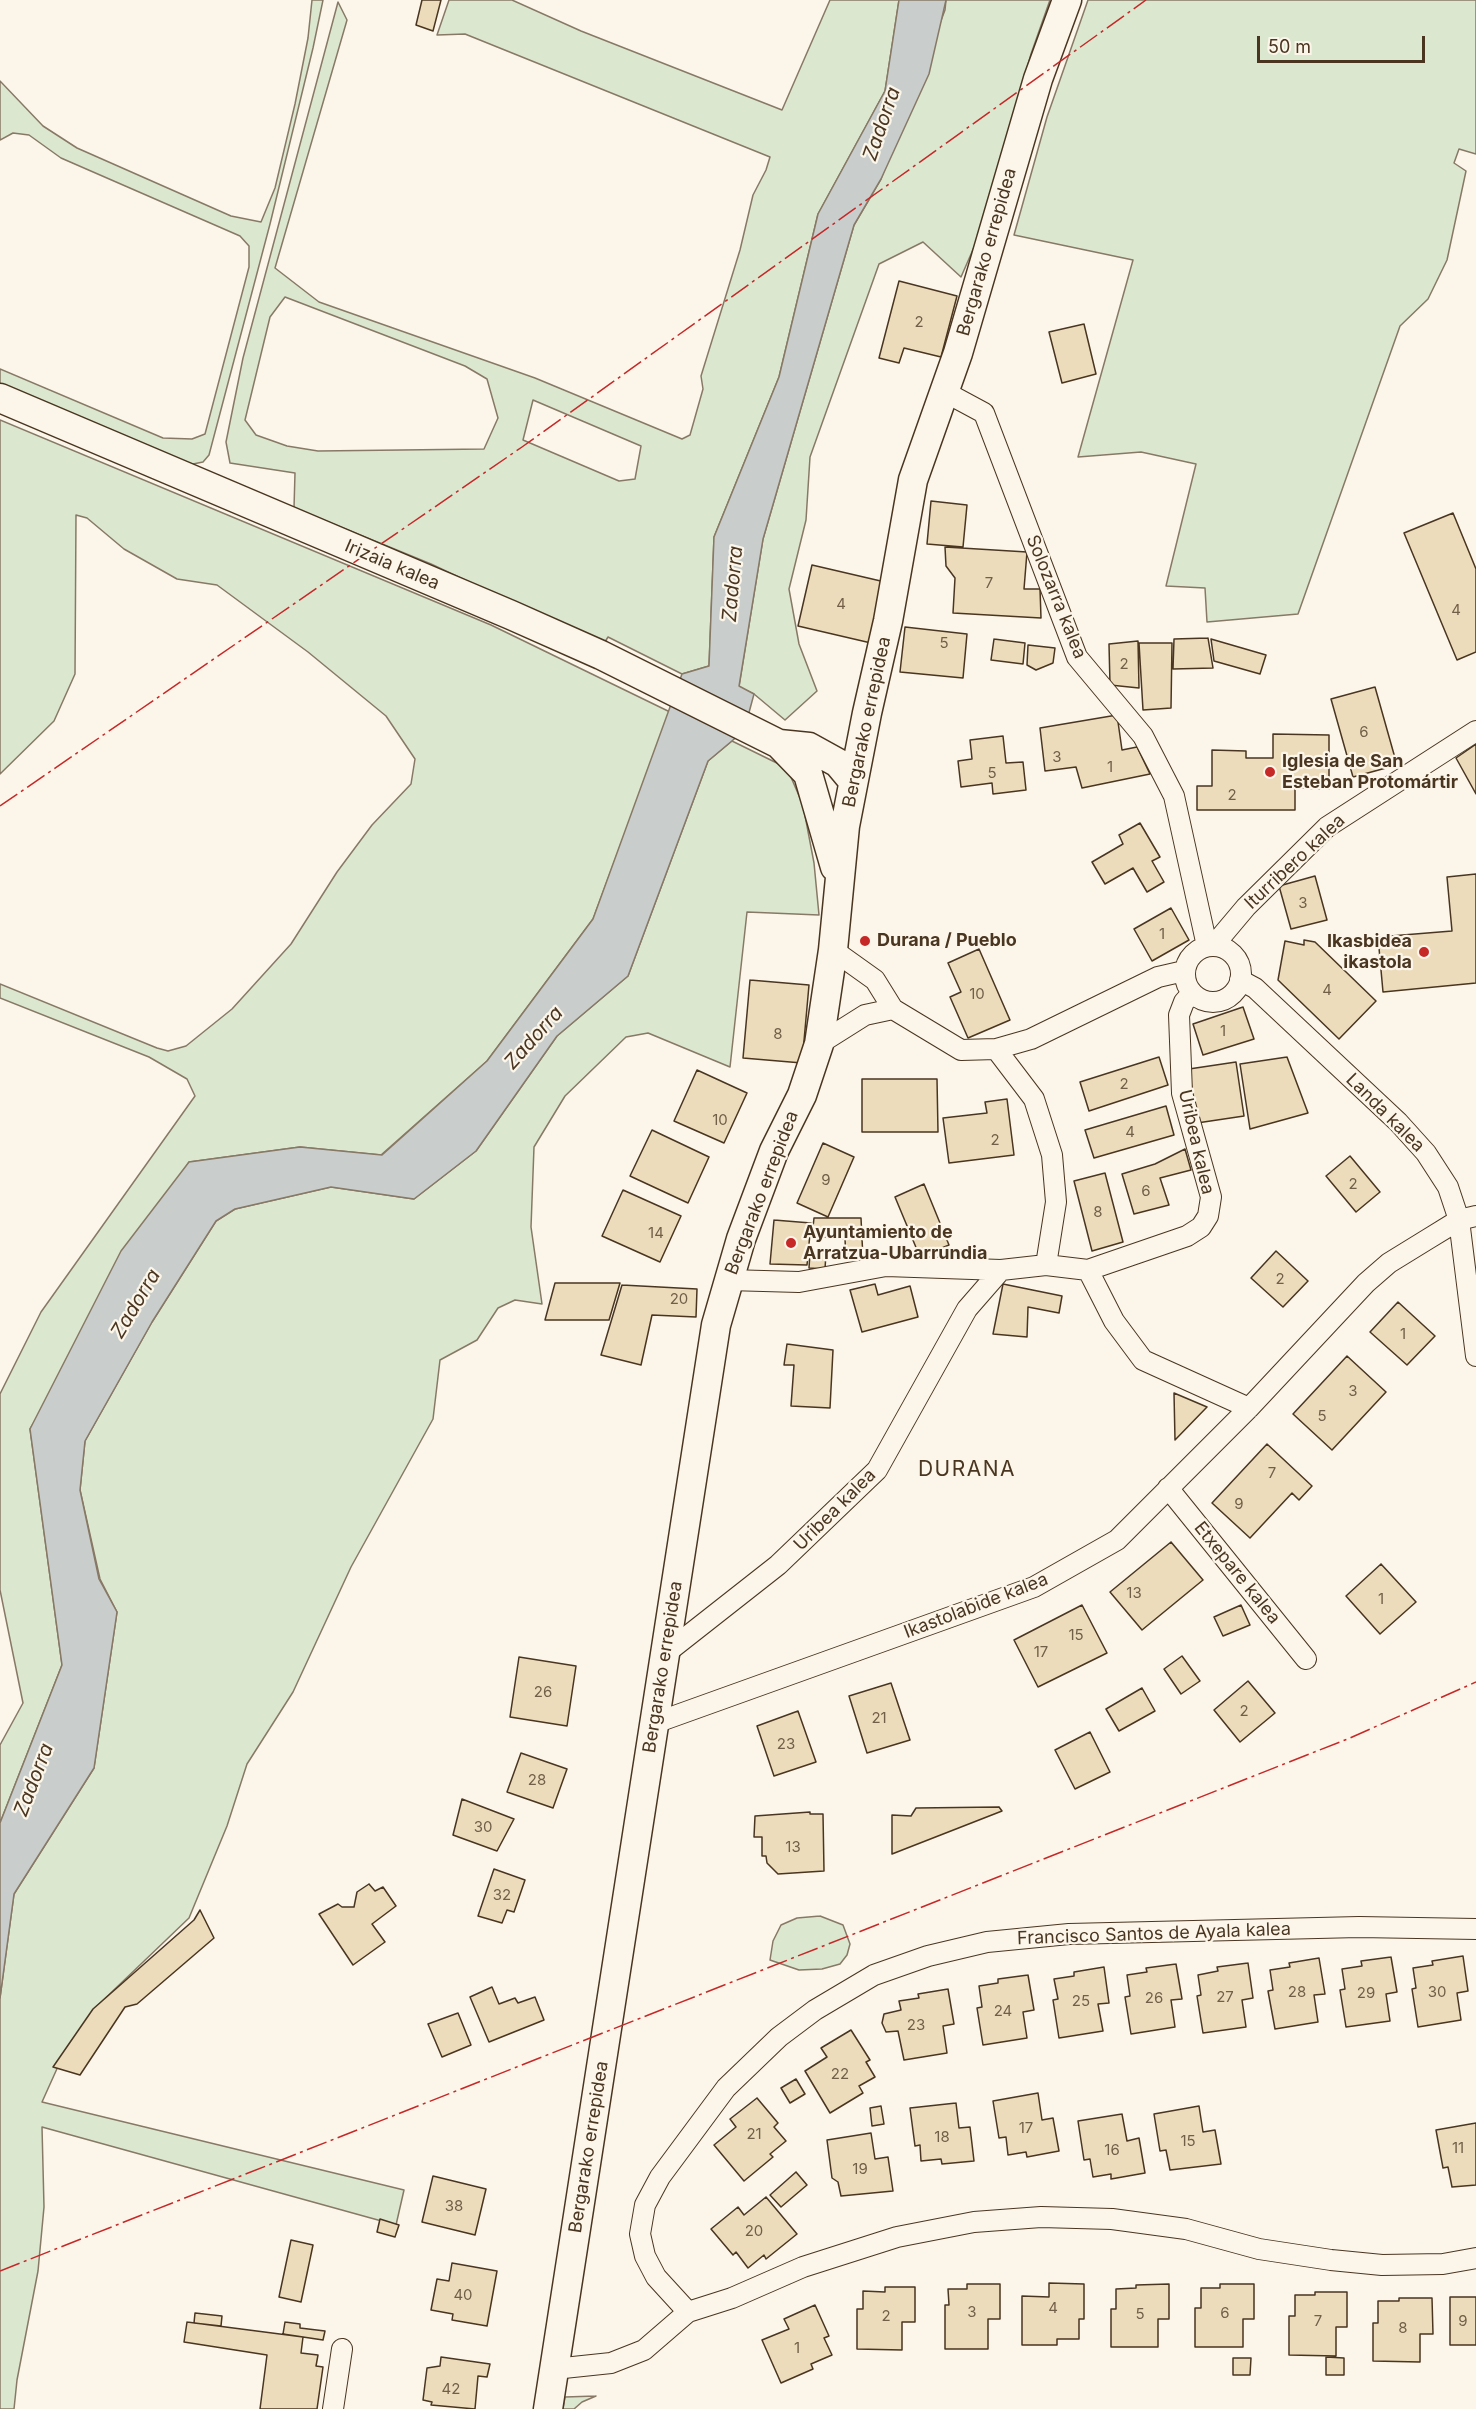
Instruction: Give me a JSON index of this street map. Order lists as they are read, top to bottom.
{
  "streets": {
    "street": [
      "Bergarako errepidea",
      "Irizaia kalea",
      "Solozarra kalea",
      "Iturribero kalea",
      "Landa kalea",
      "Uribea kalea",
      "Etxepare kalea",
      "Ikastolabide kalea",
      "Francisco Santos de Ayala kalea"
    ]
  },
  "crossings": [
    ["Bergarako errepidea", "Irizaia kalea"],
    ["Bergarako errepidea", "Solozarra kalea"],
    ["Bergarako errepidea", "Uribea kalea"],
    ["Bergarako errepidea", "Ikastolabide kalea"],
    ["Solozarra kalea", "Iturribero kalea"],
    ["Solozarra kalea", "Landa kalea"],
    ["Solozarra kalea", "Uribea kalea"],
    ["Iturribero kalea", "Landa kalea"],
    ["Iturribero kalea", "Uribea kalea"],
    ["Landa kalea", "Uribea kalea"],
    ["Landa kalea", "Ikastolabide kalea"],
    ["Etxepare kalea", "Ikastolabide kalea"]
  ],
  "districts": ["DURANA"],
  "water": ["Zadorra"],
  "places": [
    "Iglesia de San Esteban Protomártir",
    "Durana / Pueblo",
    "Ikasbidea ikastola",
    "Ayuntamiento de Arratzua-Ubarrundia"
  ],
  "house_numbers": [
    "2",
    "7",
    "4",
    "4",
    "5",
    "2",
    "6",
    "3",
    "1",
    "5",
    "2",
    "3",
    "1",
    "4",
    "10",
    "1",
    "8",
    "2",
    "10",
    "4",
    "2",
    "9",
    "2",
    "6",
    "8",
    "14",
    "2",
    "20",
    "1",
    "3",
    "5",
    "7",
    "9",
    "13",
    "1",
    "15",
    "17",
    "26",
    "2",
    "21",
    "23",
    "28",
    "30",
    "13",
    "32",
    "28",
    "30",
    "29",
    "27",
    "26",
    "25",
    "24",
    "23",
    "22",
    "17",
    "21",
    "18",
    "15",
    "11",
    "16",
    "19",
    "38",
    "20",
    "40",
    "4",
    "3",
    "6",
    "5",
    "2",
    "7",
    "9",
    "8",
    "1",
    "42"
  ],
  "scale_bar": "50 m"
}
